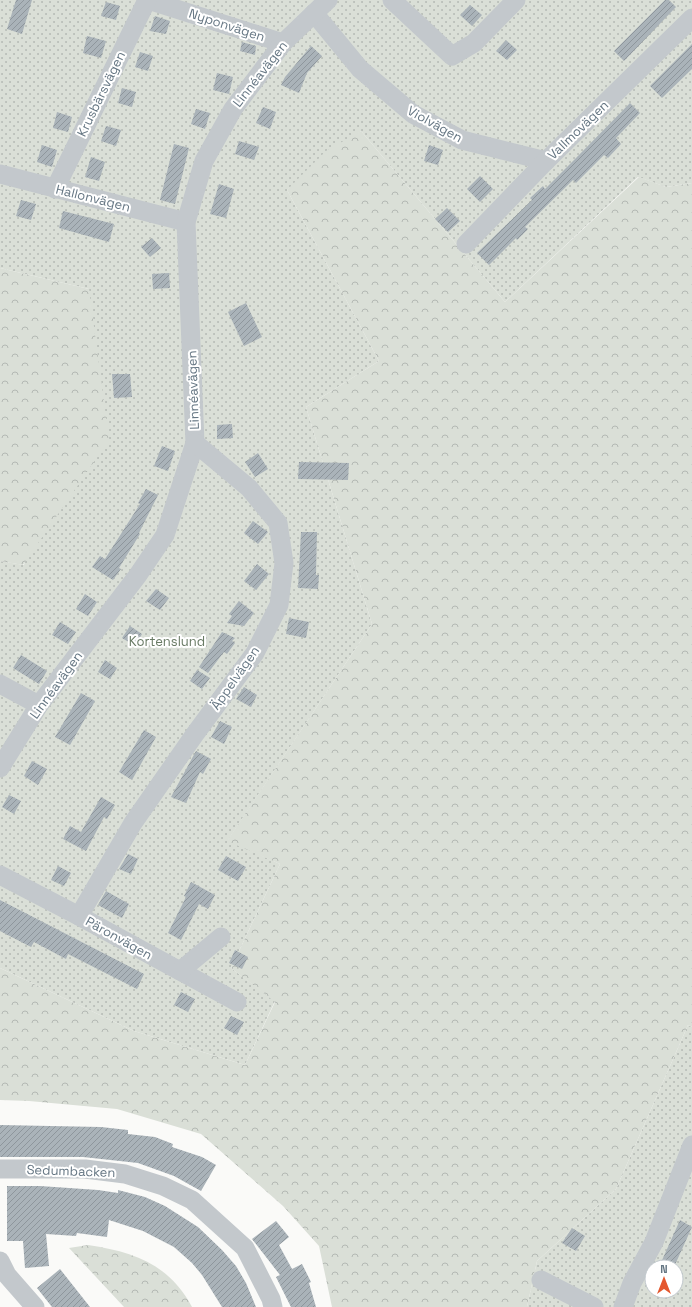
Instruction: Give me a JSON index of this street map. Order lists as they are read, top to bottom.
{
  "streets": {
    "street": [
      "Nyponvägen",
      "Linnéavägen",
      "Krusbärsvägen",
      "Violvägen",
      "Vallmovägen",
      "Hallonvägen",
      "Äppelvägen",
      "Päronvägen",
      "Sedumbacken"
    ]
  },
  "crossings": [
    ["Nyponvägen", "Linnéavägen"],
    ["Nyponvägen", "Krusbärsvägen"],
    ["Linnéavägen", "Violvägen"],
    ["Linnéavägen", "Hallonvägen"],
    ["Linnéavägen", "Äppelvägen"],
    ["Krusbärsvägen", "Hallonvägen"],
    ["Violvägen", "Vallmovägen"],
    ["Äppelvägen", "Päronvägen"]
  ],
  "parks": ["Kortenslund"],
  "north": "top"
}
